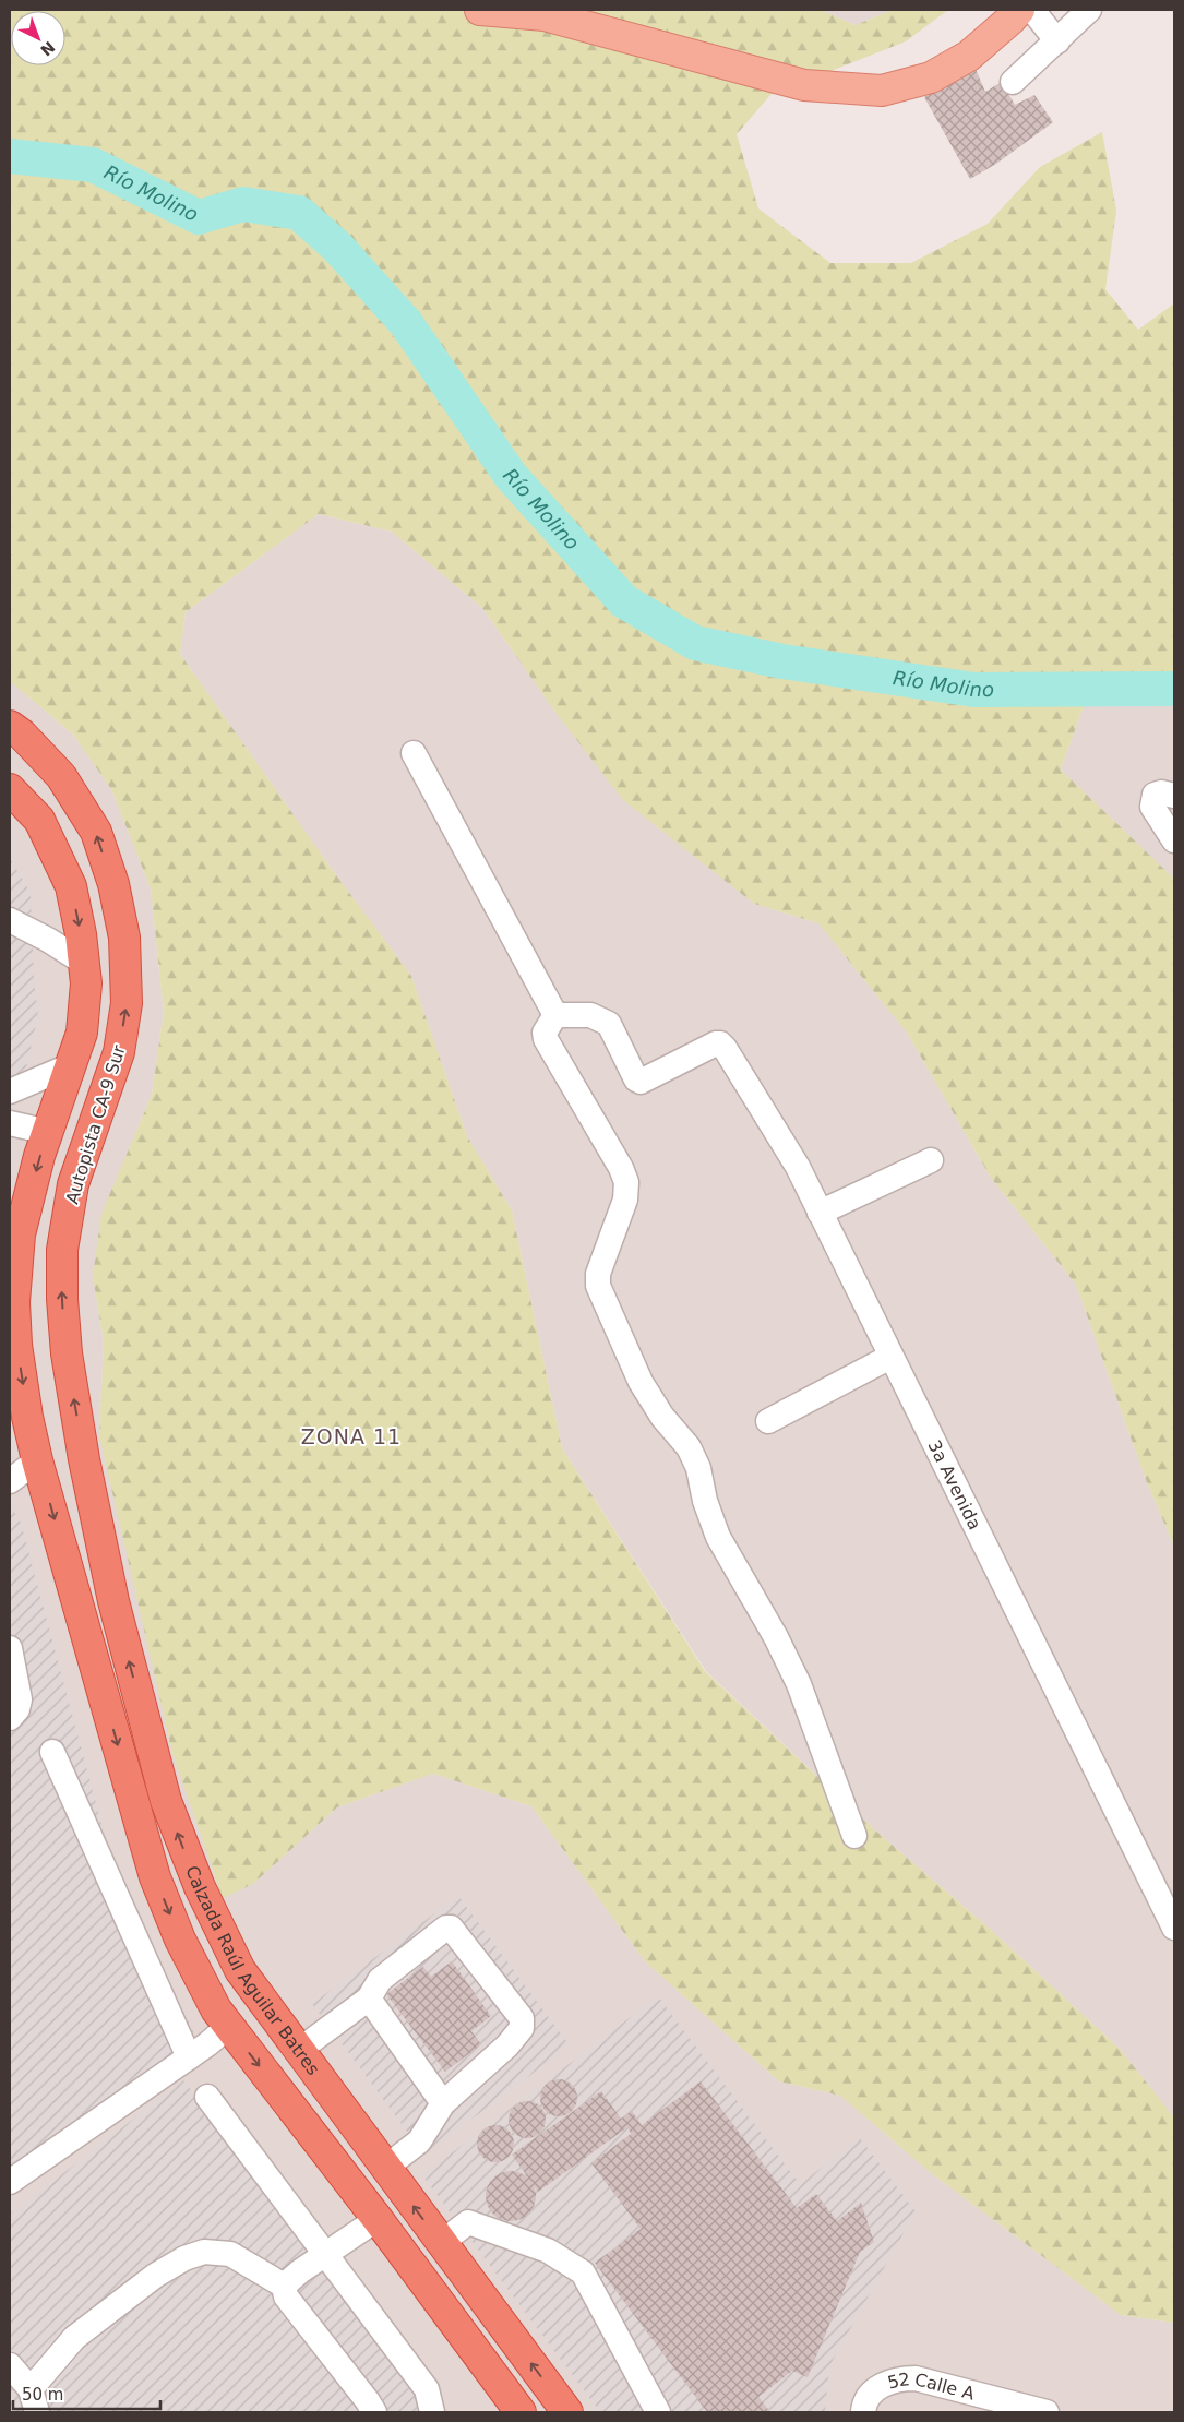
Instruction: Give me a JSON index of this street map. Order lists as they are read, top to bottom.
{
  "streets": {
    "highway": ["Autopista CA-9 Sur", "Calzada Raúl Aguilar Batres"],
    "street": ["3a Avenida", "52 Calle A"]
  },
  "crossings": [
    ["Autopista CA-9 Sur", "Calzada Raúl Aguilar Batres"]
  ],
  "districts": ["ZONA 11"],
  "water": ["Río Molino"],
  "scale_bar": "50 m",
  "north": "bottom right"
}
